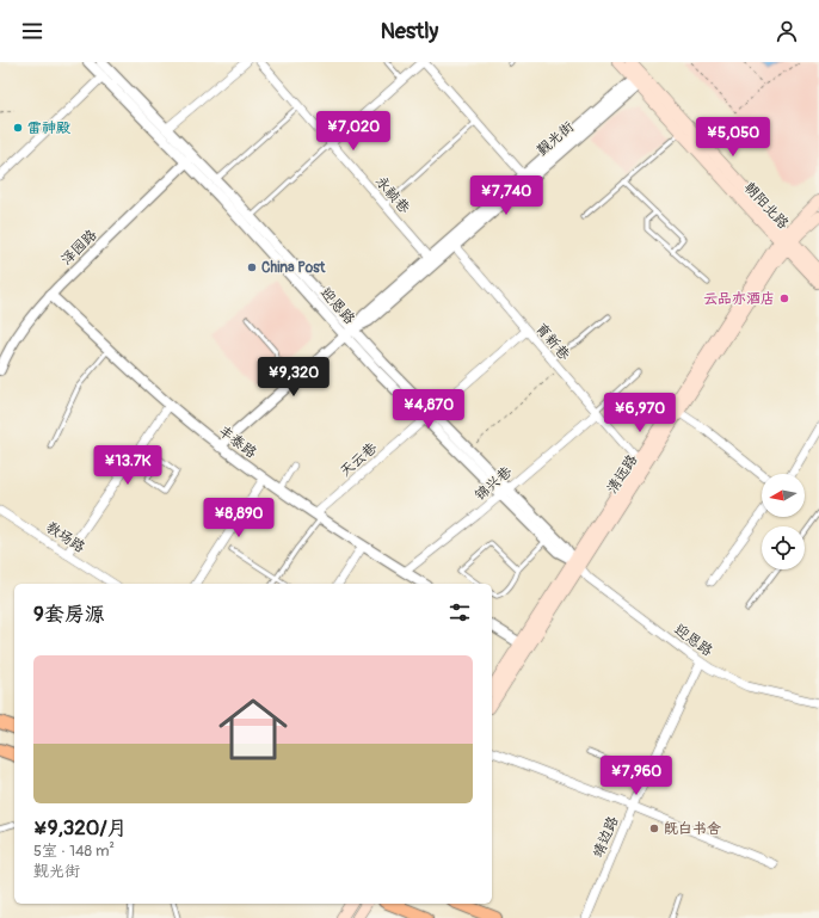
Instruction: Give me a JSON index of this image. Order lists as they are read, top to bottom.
{
  "streets": {
    "main road": ["朝阳北路", "清远路"],
    "street": [
      "觐光街",
      "永祯巷",
      "泽园路",
      "迎恩路",
      "育新巷",
      "丰泰路",
      "天云巷",
      "锦兴巷",
      "教场路",
      "靖边路"
    ]
  },
  "crossings": [
    ["觐光街", "永祯巷"],
    ["觐光街", "朝阳北路"],
    ["觐光街", "迎恩路"],
    ["觐光街", "育新巷"],
    ["觐光街", "丰泰路"],
    ["朝阳北路", "清远路"],
    ["泽园路", "迎恩路"],
    ["泽园路", "丰泰路"],
    ["迎恩路", "天云巷"],
    ["迎恩路", "清远路"],
    ["迎恩路", "锦兴巷"],
    ["迎恩路", "靖边路"],
    ["育新巷", "天云巷"],
    ["育新巷", "清远路"],
    ["育新巷", "锦兴巷"],
    ["丰泰路", "天云巷"],
    ["丰泰路", "锦兴巷"]
  ],
  "places": [
    "雷神殿",
    "China Post",
    "云品亦酒店",
    "既白书舍"
  ],
  "north": "left",
  "page": {
    "header": "Nestly",
    "price": [
      "¥7,020",
      "¥5,050",
      "¥7,740",
      "¥9,320",
      "¥4,870",
      "¥6,970",
      "¥13.7K",
      "¥8,890",
      "¥7,960"
    ],
    "heading": "9套房源",
    "list": [
      {
        "name": "¥9,320/月",
        "note": "5室 · 148 m² · 觐光街"
      }
    ]
  }
}
